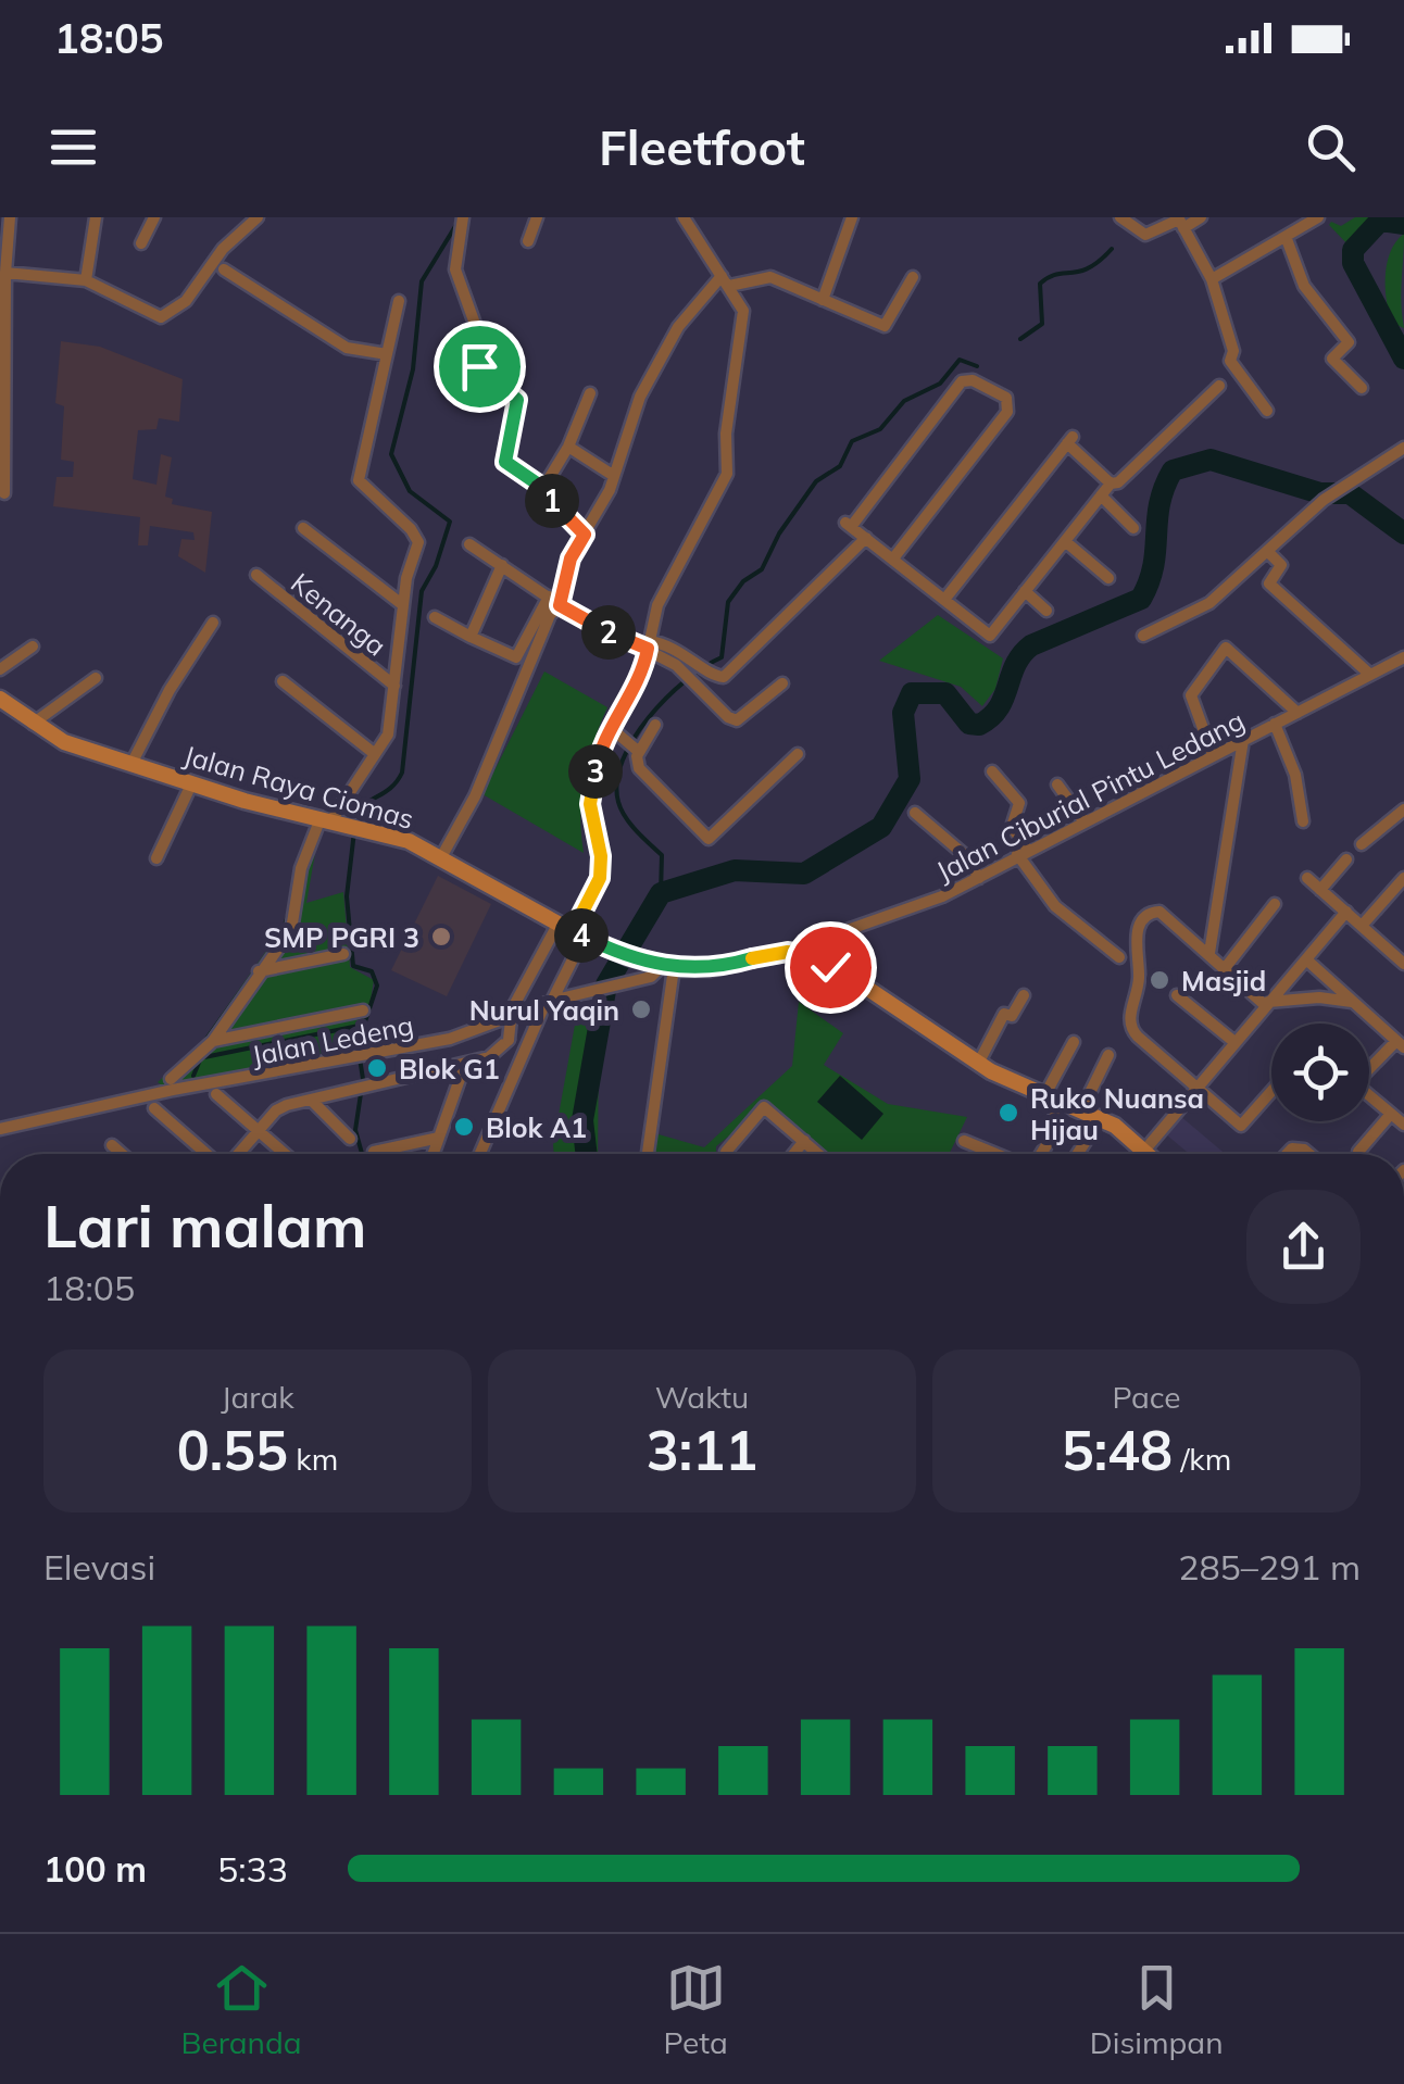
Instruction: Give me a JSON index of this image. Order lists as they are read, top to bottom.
{
  "streets": {
    "main road": ["Jalan Raya Ciomas"],
    "street": ["Kenanga", "Jalan Ciburial Pintu Ledang", "Jalan Ledeng"]
  },
  "crossings": [
    ["Jalan Raya Ciomas", "Jalan Ciburial Pintu Ledang"],
    ["Jalan Raya Ciomas", "Jalan Ledeng"]
  ],
  "places": [
    "SMP PGRI 3",
    "Masjid",
    "Nurul Yaqin",
    "Blok G1",
    "Ruko Nuansa Hijau",
    "Blok A1"
  ],
  "page": {
    "status": "18:05",
    "header": "Fleetfoot",
    "pins": [
      "1",
      "2",
      "3",
      "4"
    ],
    "heading": ["Lari malam", "18:05"],
    "stats": [
      ["Jarak", "0.55 km"],
      ["Waktu", "3:11"],
      ["Pace", "5:48 /km"]
    ],
    "chart": ["Elevasi", "285–291 m"],
    "list": [
      {
        "name": "100 m",
        "note": "5:33"
      }
    ],
    "tabs": ["Beranda", "Peta", "Disimpan"]
  }
}
